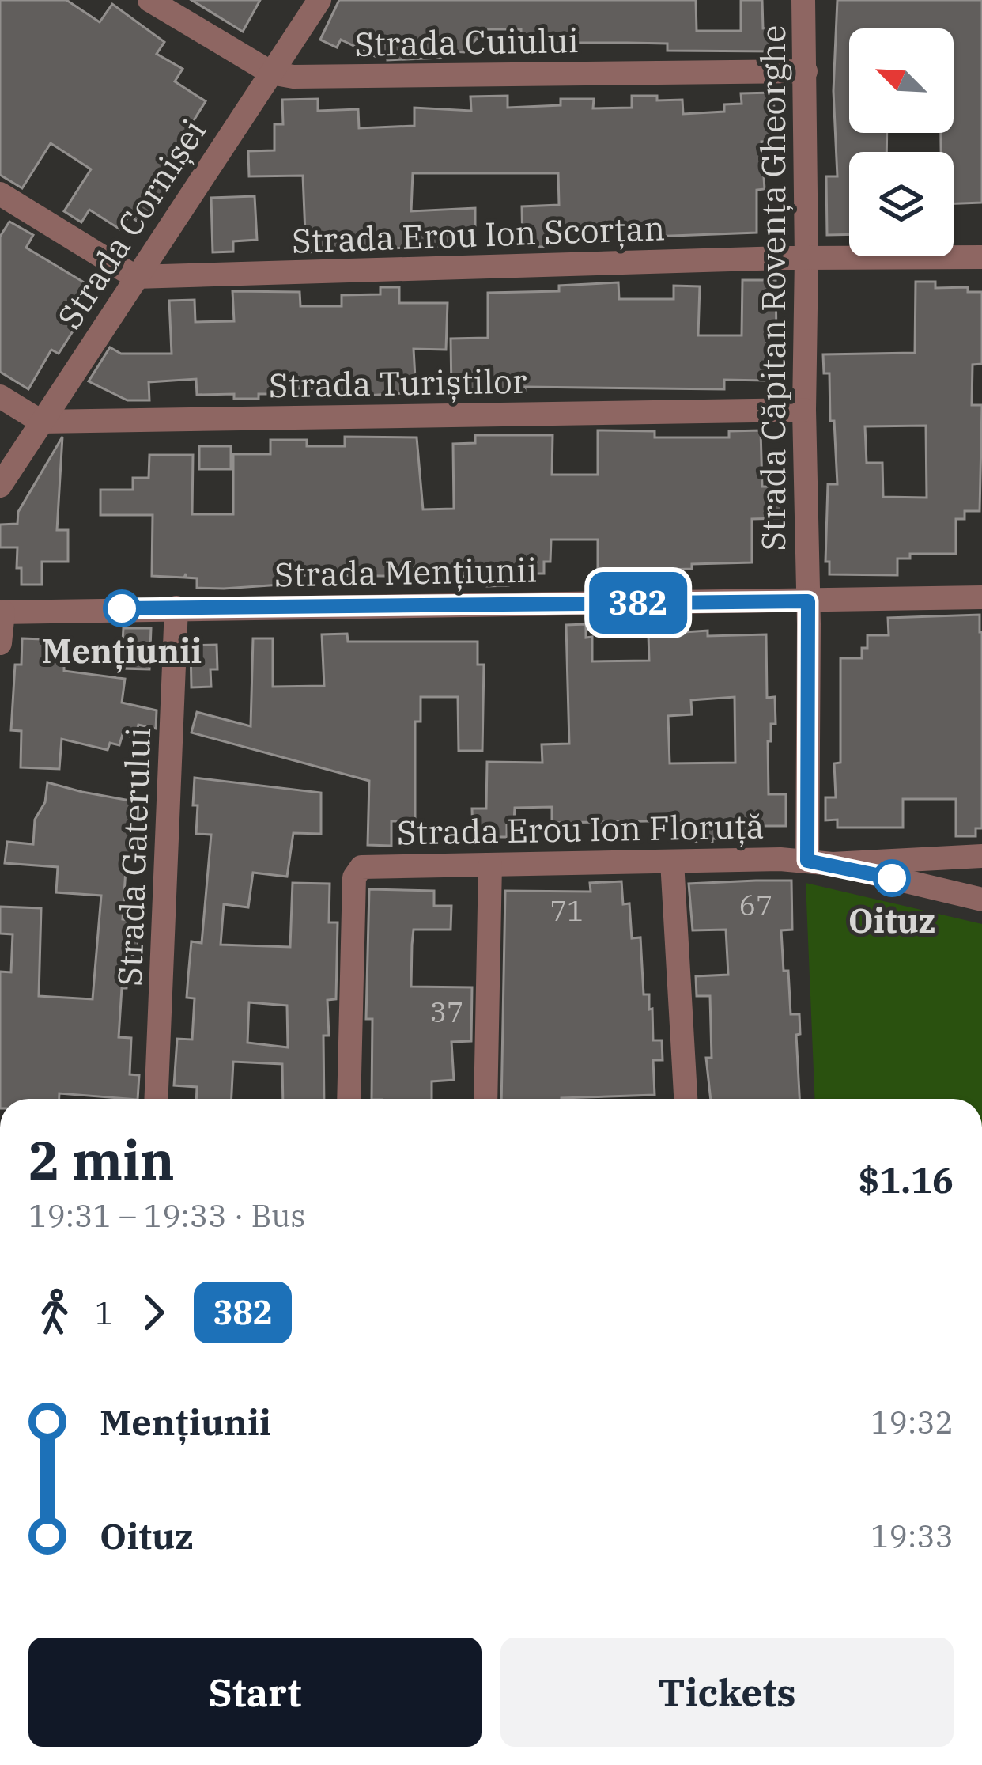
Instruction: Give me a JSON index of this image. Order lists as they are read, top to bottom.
{
  "streets": {
    "street": [
      "Strada Cuiului",
      "Strada Cornișei",
      "Strada Erou Ion Scorțan",
      "Strada Căpitan Rovența Gheorghe",
      "Strada Turiștilor",
      "Strada Mențiunii",
      "Strada Erou Ion Floruță",
      "Strada Gaterului"
    ]
  },
  "crossings": [
    ["Strada Cuiului", "Strada Cornișei"],
    ["Strada Cuiului", "Strada Căpitan Rovența Gheorghe"],
    ["Strada Cornișei", "Strada Erou Ion Scorțan"],
    ["Strada Cornișei", "Strada Turiștilor"],
    ["Strada Erou Ion Scorțan", "Strada Căpitan Rovența Gheorghe"],
    ["Strada Căpitan Rovența Gheorghe", "Strada Turiștilor"],
    ["Strada Căpitan Rovența Gheorghe", "Strada Mențiunii"],
    ["Strada Căpitan Rovența Gheorghe", "Strada Erou Ion Floruță"],
    ["Strada Mențiunii", "Strada Gaterului"]
  ],
  "places": ["Mențiunii", "Oituz"],
  "lines": ["bus line 382"],
  "house_numbers": ["67", "71", "37"],
  "north": "top left",
  "page": {
    "on_map": "382",
    "heading": ["2 min", "19:31 – 19:33 · Bus", "$1.16"],
    "legs": ["1", "382"],
    "list": [
      {
        "name": "Mențiunii",
        "value": "19:32"
      },
      {
        "name": "Oituz",
        "value": "19:33"
      }
    ],
    "buttons": ["Start", "Tickets"]
  }
}
